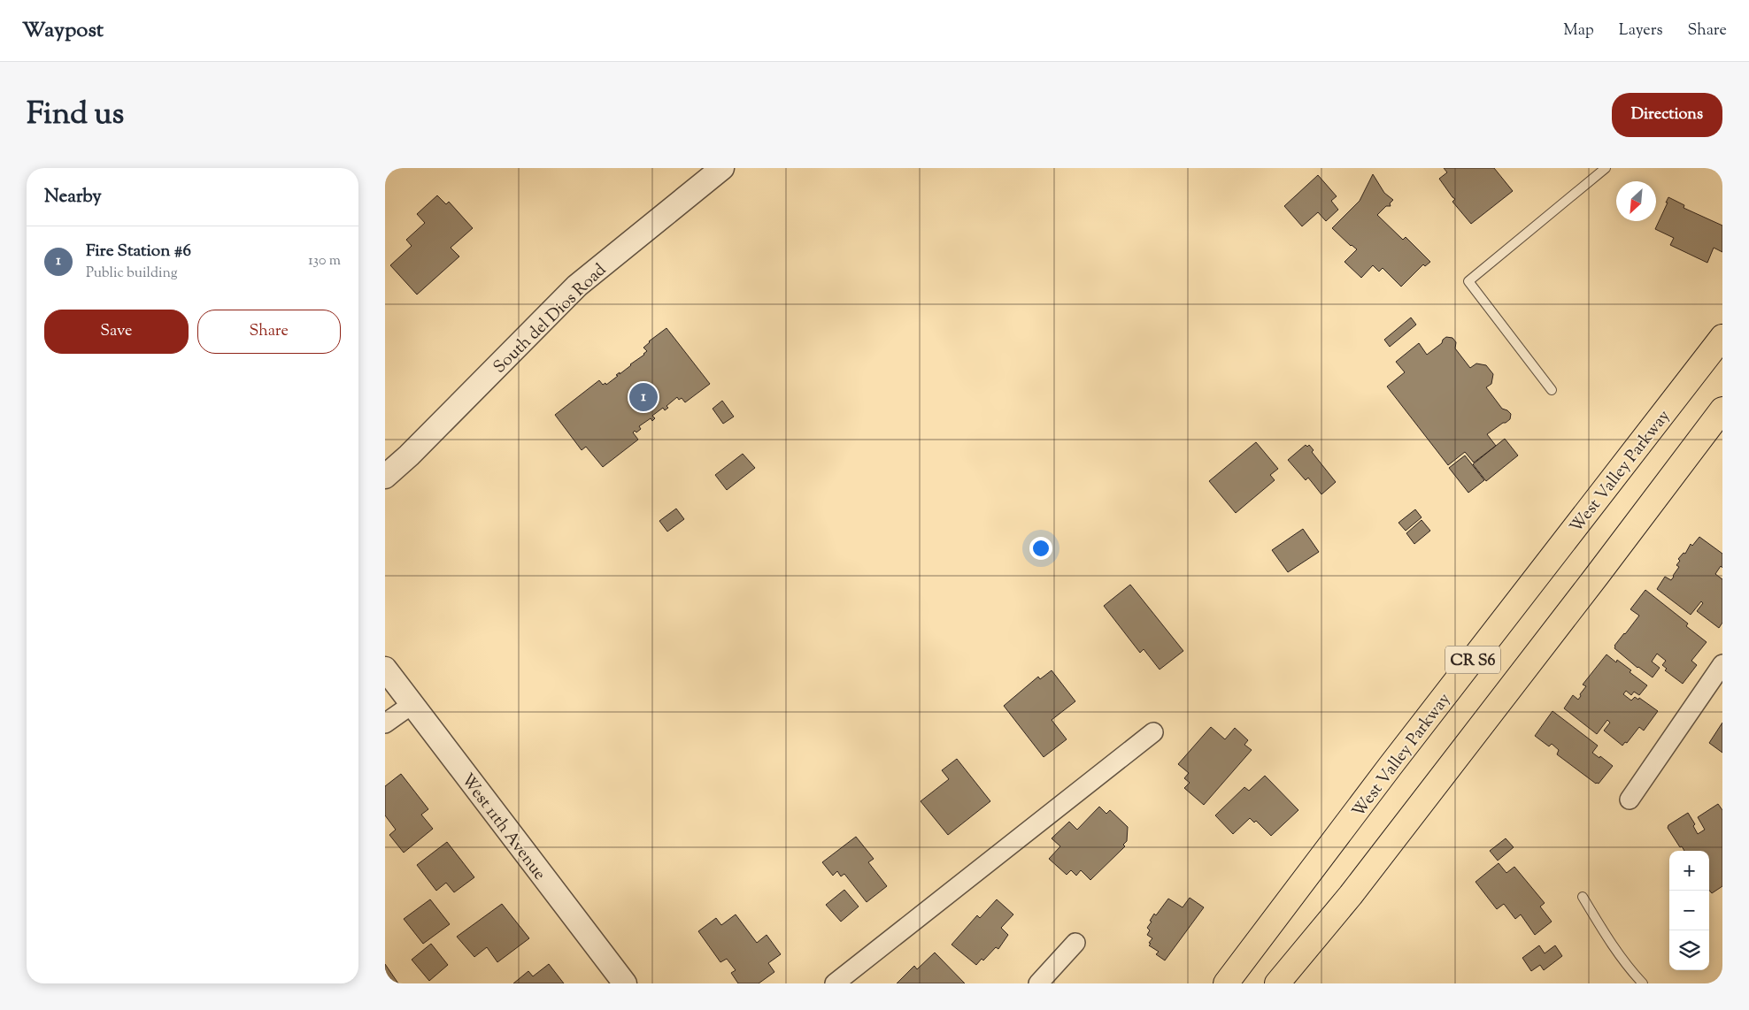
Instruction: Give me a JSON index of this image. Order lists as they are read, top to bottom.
{
  "streets": {
    "main road": ["West Valley Parkway", "CR S6"],
    "street": ["South del Dios Road", "West 11th Avenue"]
  },
  "north": "bottom left",
  "page": {
    "header": "Waypost",
    "nav": ["Map", "Layers", "Share"],
    "title": "Find us",
    "buttons": [
      "Directions",
      ["Save", "Share"]
    ],
    "heading": "Nearby",
    "list": [
      {
        "mark": "1",
        "name": "Fire Station #6",
        "note": "Public building",
        "value": "130 m"
      }
    ],
    "pins": "1",
    "map_buttons": ["+", "−"]
  }
}
